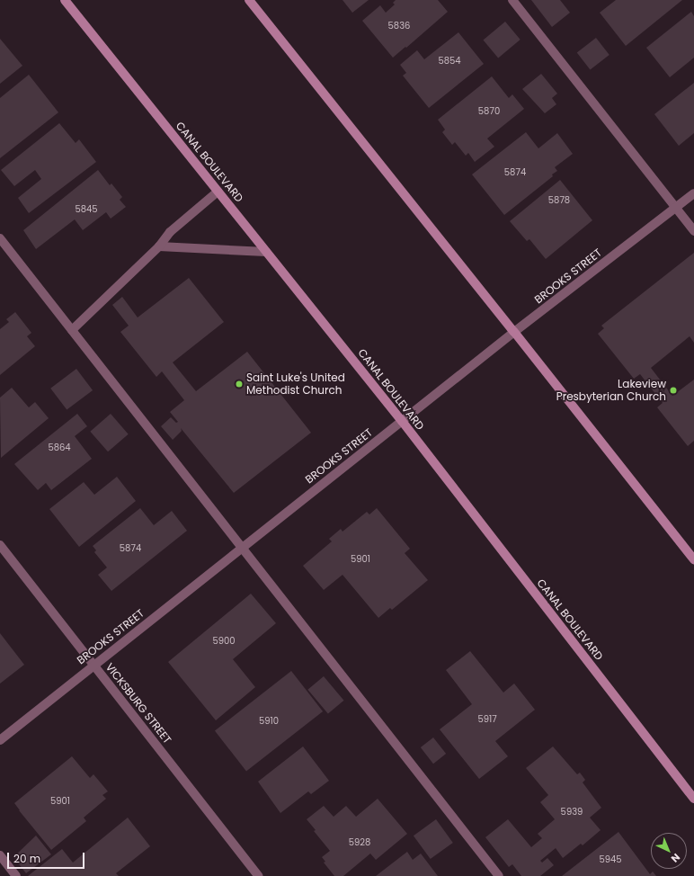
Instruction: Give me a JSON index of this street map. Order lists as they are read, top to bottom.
{
  "streets": {
    "main road": ["CANAL BOULEVARD"],
    "street": ["BROOKS STREET", "VICKSBURG STREET"]
  },
  "crossings": [
    ["CANAL BOULEVARD", "BROOKS STREET"],
    ["BROOKS STREET", "VICKSBURG STREET"]
  ],
  "places": ["Saint Luke's United Methodist Church", "Lakeview Presbyterian Church"],
  "house_numbers": [
    "5836",
    "5854",
    "5870",
    "5874",
    "5878",
    "5845",
    "5864",
    "5874",
    "5901",
    "5900",
    "5917",
    "5910",
    "5901",
    "5939",
    "5928",
    "5945"
  ],
  "scale_bar": "20 m",
  "north": "bottom right"
}
